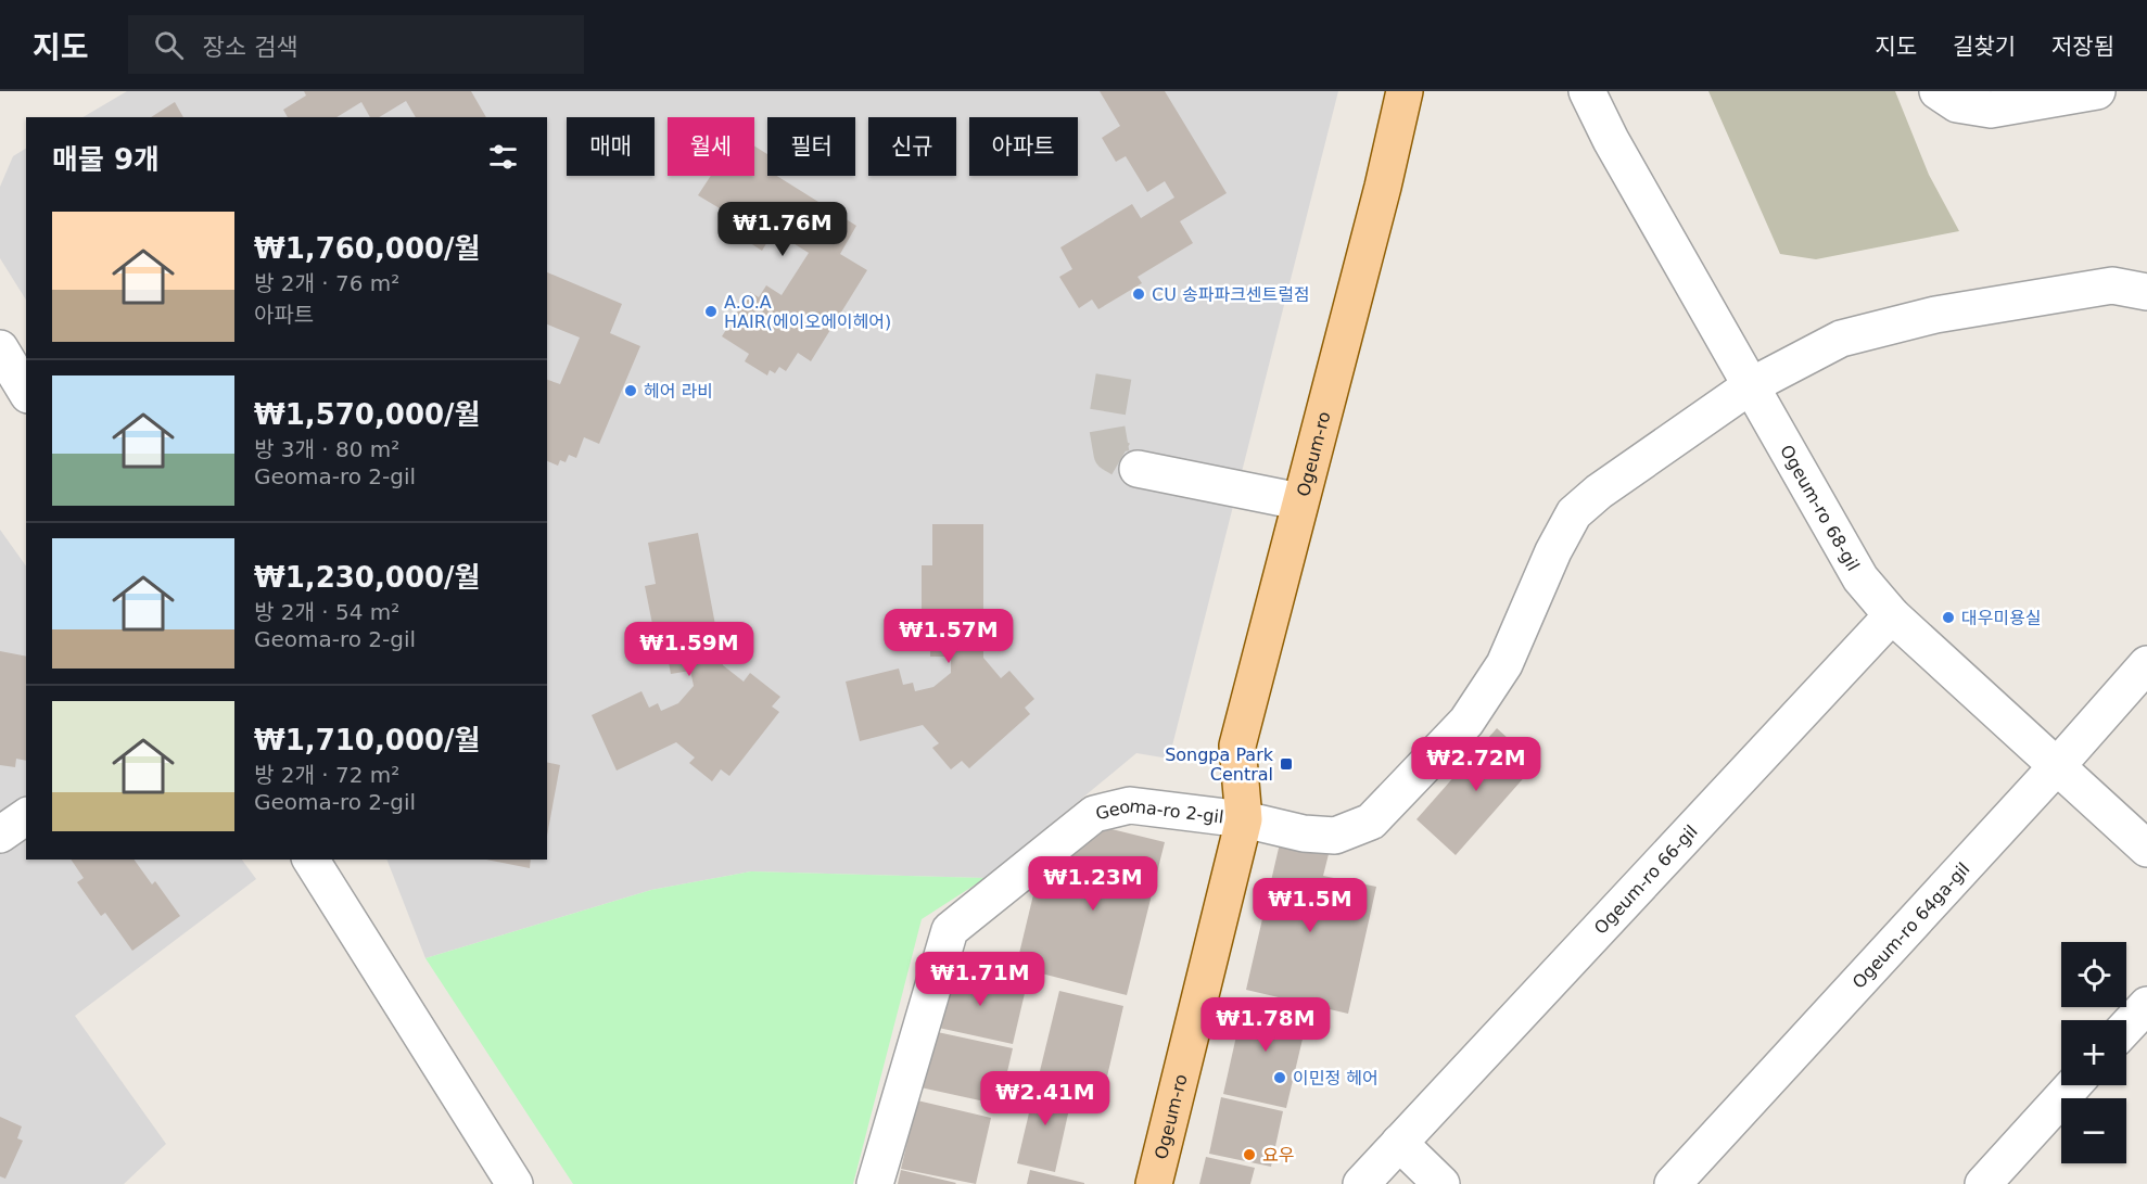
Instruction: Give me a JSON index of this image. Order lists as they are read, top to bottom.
{
  "streets": {
    "main road": ["Ogeum-ro"],
    "street": [
      "Ogeum-ro 68-gil",
      "Geoma-ro 2-gil",
      "Ogeum-ro 66-gil",
      "Ogeum-ro 64ga-gil"
    ]
  },
  "crossings": [
    ["Ogeum-ro", "Geoma-ro 2-gil"],
    ["Ogeum-ro 68-gil", "Ogeum-ro 66-gil"],
    ["Ogeum-ro 68-gil", "Ogeum-ro 64ga-gil"]
  ],
  "places": {
    "other": [
      "CU 송파파크센트럴점",
      "A.O.A HAIR(에이오에이헤어)",
      "헤어 라비",
      "대우미용실",
      "이민정 헤어",
      "요우"
    ],
    "transit": ["Songpa Park Central"]
  },
  "page": {
    "header": "지도",
    "search": "장소 검색",
    "nav": ["지도", "길찾기", "저장됨"],
    "chip": [
      "매매",
      "월세",
      "필터",
      "신규",
      "아파트"
    ],
    "heading": "매물 9개",
    "list": [
      {
        "name": "₩1,760,000/월",
        "note": "방 2개 · 76 m² · 아파트"
      },
      {
        "name": "₩1,570,000/월",
        "note": "방 3개 · 80 m² · Geoma-ro 2-gil"
      },
      {
        "name": "₩1,230,000/월",
        "note": "방 2개 · 54 m² · Geoma-ro 2-gil"
      },
      {
        "name": "₩1,710,000/월",
        "note": "방 2개 · 72 m² · Geoma-ro 2-gil"
      }
    ],
    "price": [
      "₩1.76M",
      "₩1.57M",
      "₩1.59M",
      "₩2.72M",
      "₩1.23M",
      "₩1.5M",
      "₩1.71M",
      "₩1.78M",
      "₩2.41M"
    ],
    "map_buttons": ["+", "−"]
  }
}
